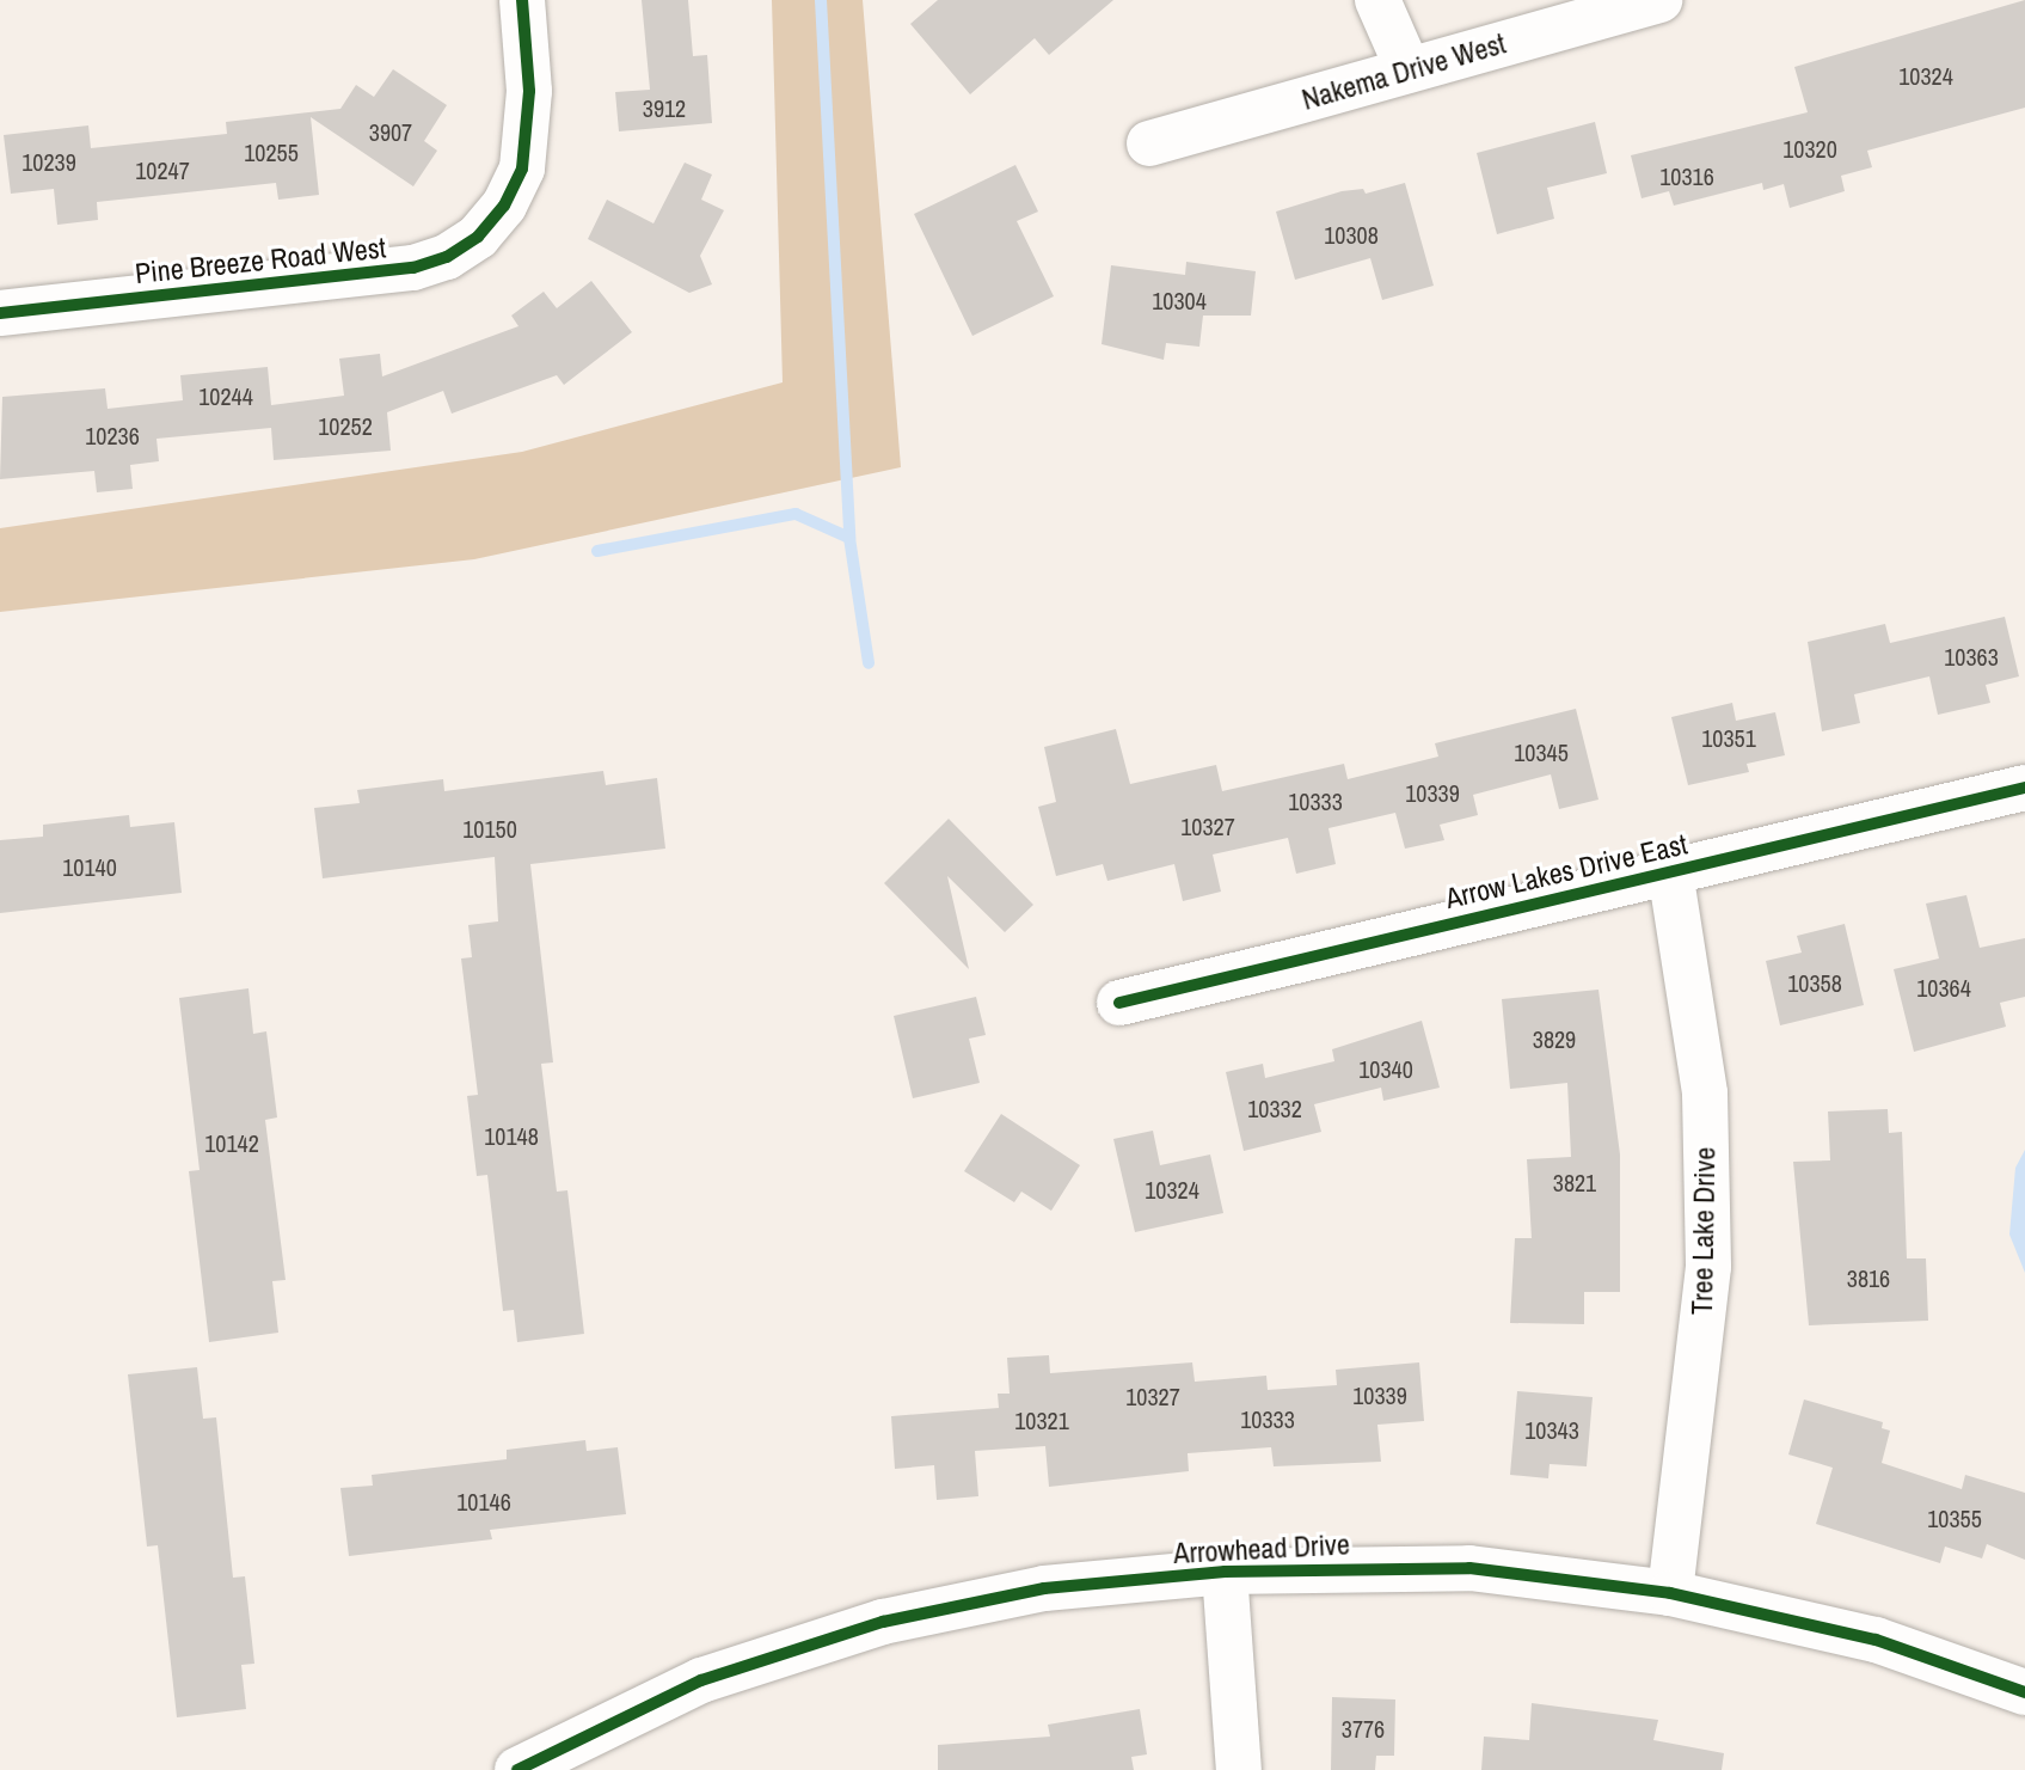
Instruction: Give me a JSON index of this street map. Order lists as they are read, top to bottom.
{
  "streets": {
    "street": [
      "Nakema Drive West",
      "Pine Breeze Road West",
      "Arrow Lakes Drive East",
      "Tree Lake Drive",
      "Arrowhead Drive"
    ]
  },
  "crossings": [
    ["Arrow Lakes Drive East", "Tree Lake Drive"],
    ["Tree Lake Drive", "Arrowhead Drive"]
  ],
  "house_numbers": [
    "10324",
    "3912",
    "3907",
    "10320",
    "10255",
    "10239",
    "10247",
    "10316",
    "10308",
    "10304",
    "10244",
    "10252",
    "10236",
    "10363",
    "10351",
    "10345",
    "10339",
    "10333",
    "10327",
    "10150",
    "10140",
    "10358",
    "10364",
    "3829",
    "10340",
    "10332",
    "10148",
    "10142",
    "3821",
    "10324",
    "3816",
    "10339",
    "10327",
    "10333",
    "10321",
    "10343",
    "10146",
    "10355",
    "3776"
  ]
}
